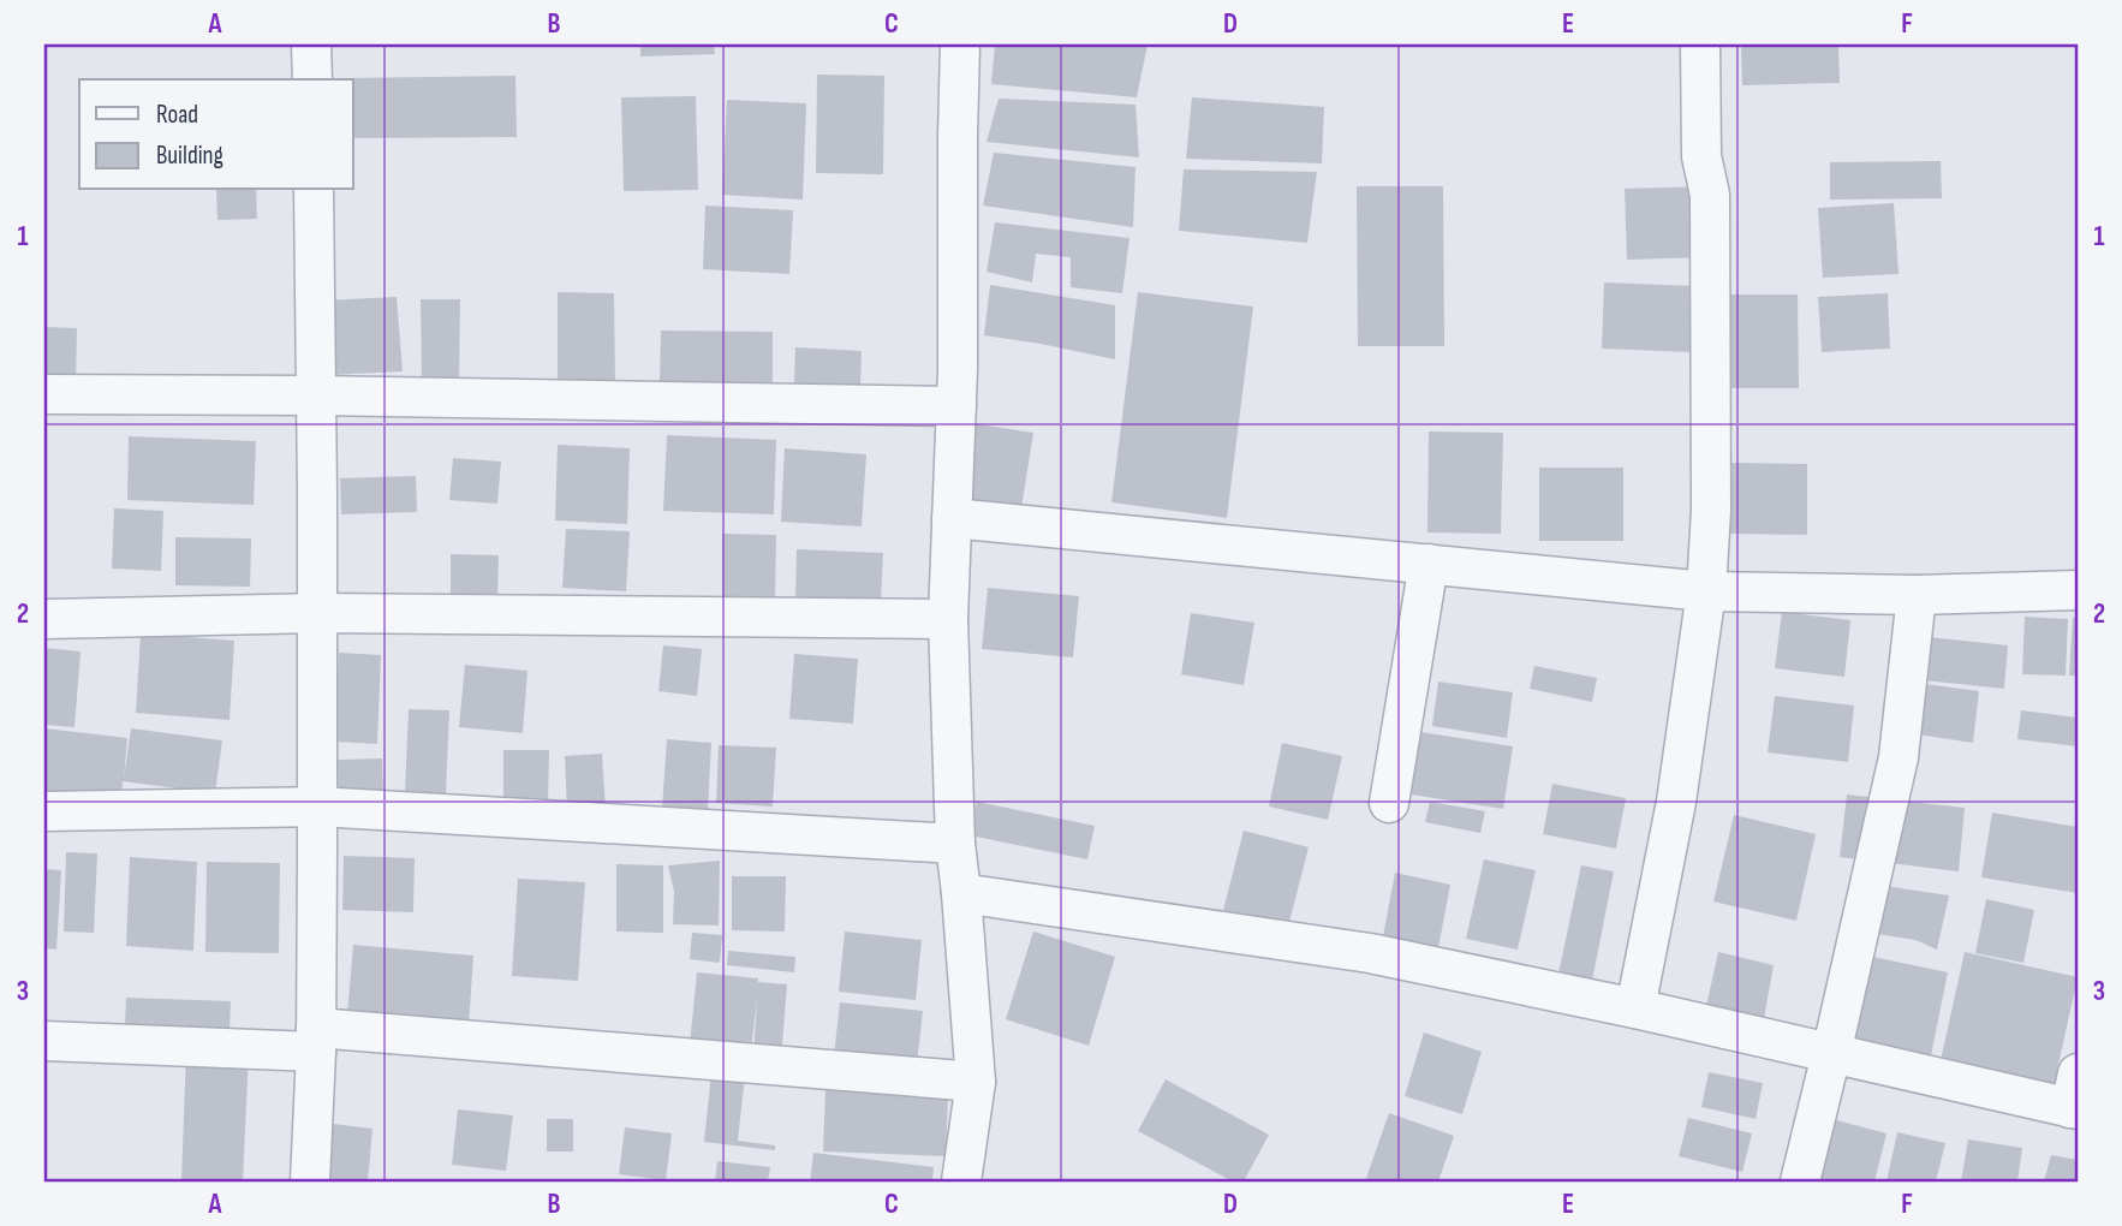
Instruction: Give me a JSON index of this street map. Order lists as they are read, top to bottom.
{
  "legend": ["Road", "Building"],
  "grid": {
    "columns": [
      "A",
      "B",
      "C",
      "D",
      "E",
      "F"
    ],
    "rows": ["1", "2", "3"]
  }
}
